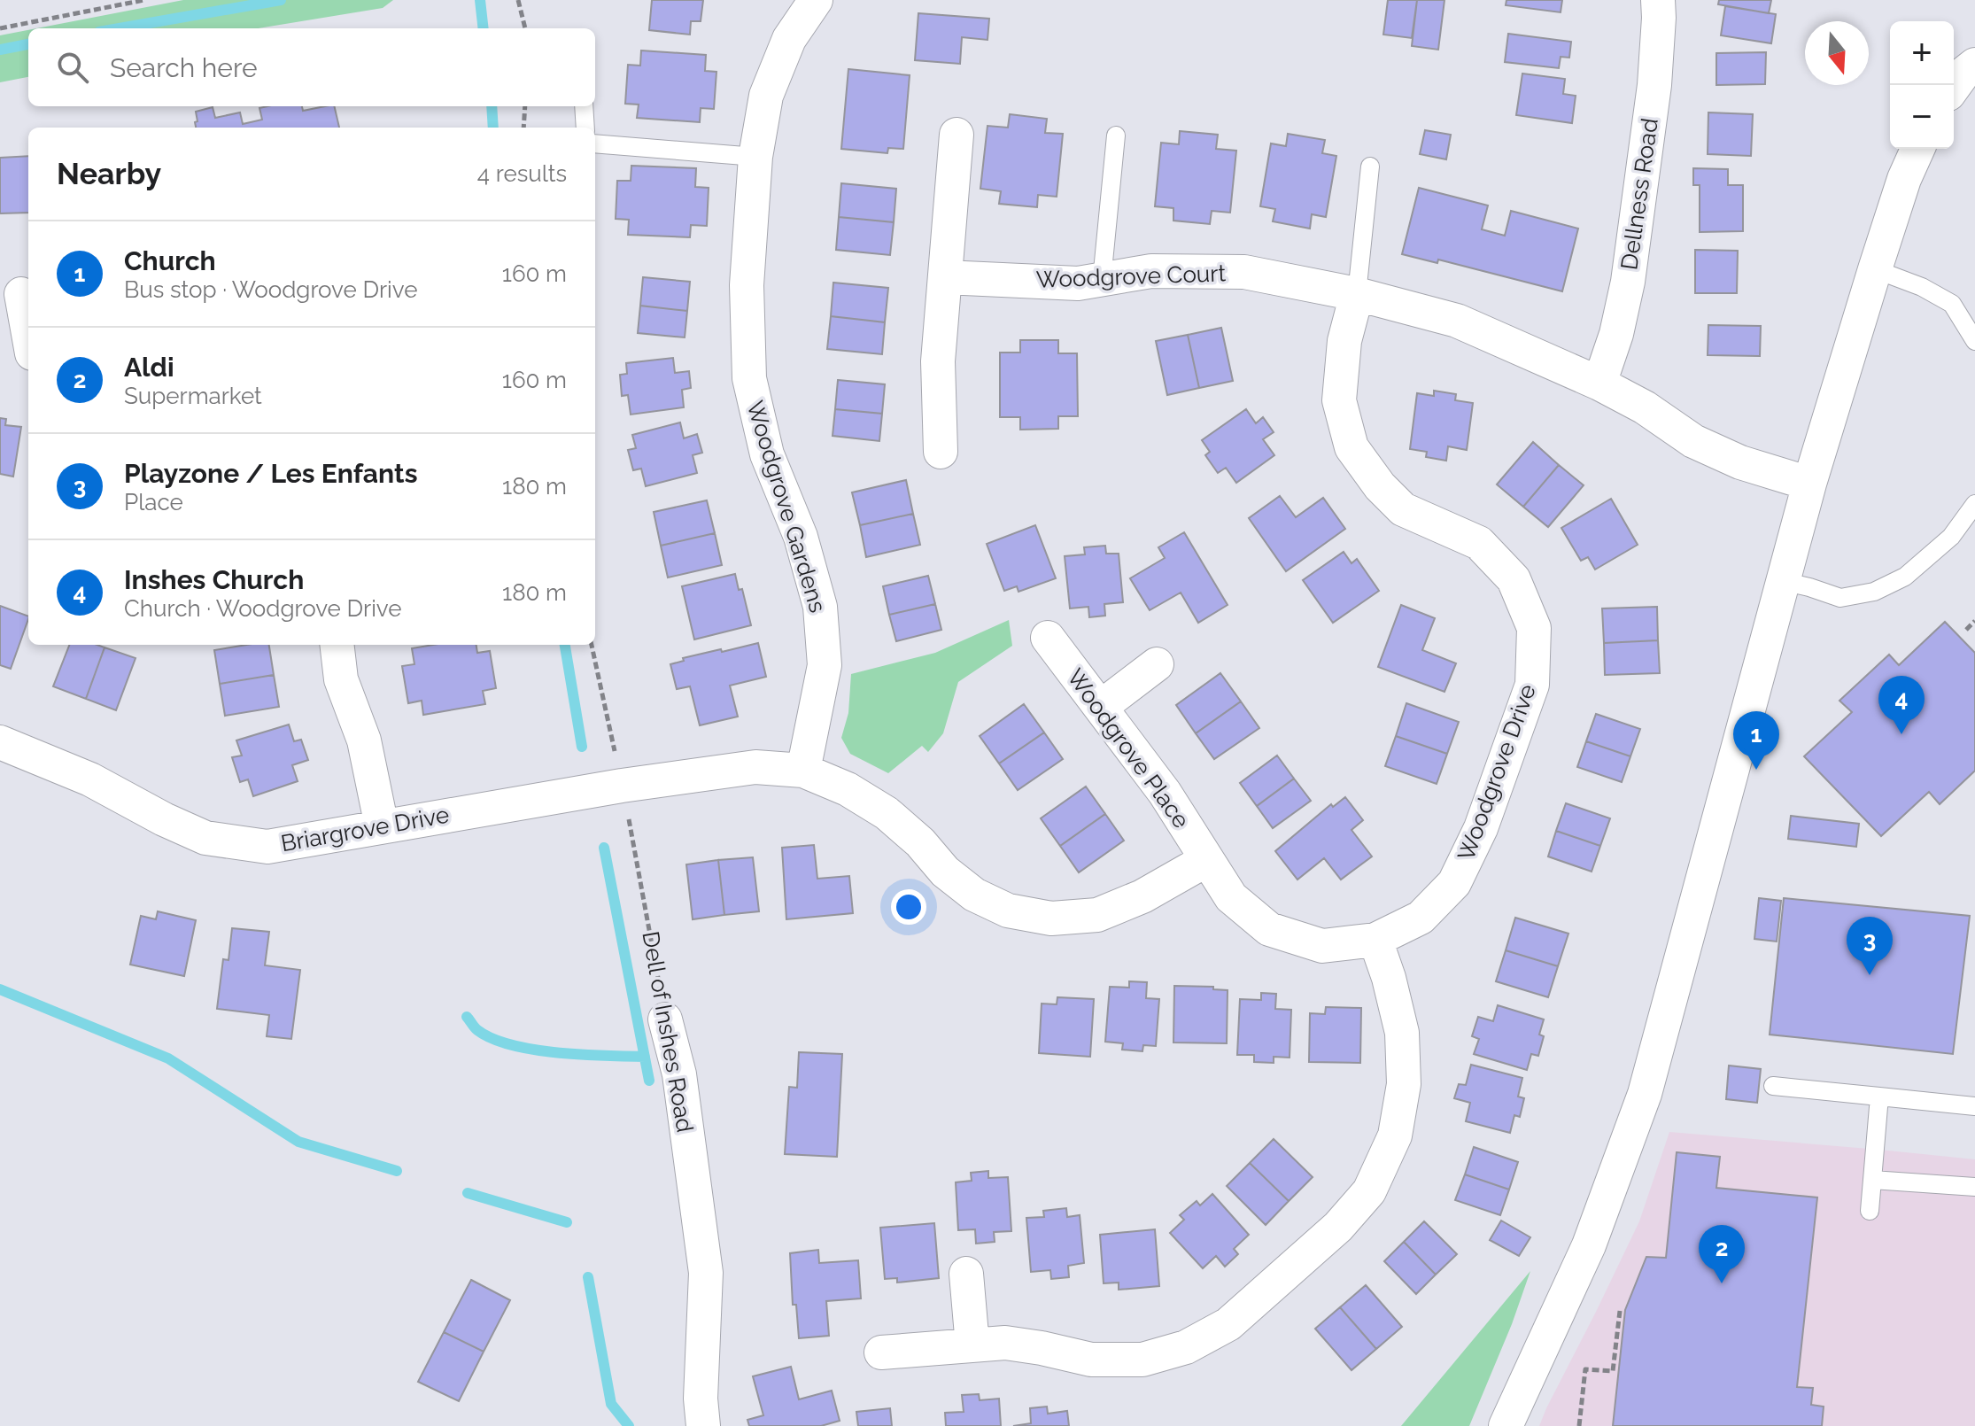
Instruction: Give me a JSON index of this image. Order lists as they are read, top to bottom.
{
  "streets": {
    "street": [
      "Dellness Road",
      "Woodgrove Court",
      "Woodgrove Gardens",
      "Woodgrove Place",
      "Woodgrove Drive",
      "Briargrove Drive",
      "Dell of Inshes Road"
    ]
  },
  "crossings": [
    ["Woodgrove Court", "Woodgrove Drive"],
    ["Woodgrove Place", "Woodgrove Drive"],
    ["Briargrove Drive", "Dell of Inshes Road"]
  ],
  "north": "bottom",
  "page": {
    "map_buttons": ["+", "−"],
    "search": "Search here",
    "heading": ["Nearby", "4 results"],
    "list": [
      {
        "mark": "1",
        "name": "Church",
        "note": "Bus stop · Woodgrove Drive",
        "value": "160 m"
      },
      {
        "mark": "2",
        "name": "Aldi",
        "note": "Supermarket",
        "value": "160 m"
      },
      {
        "mark": "3",
        "name": "Playzone / Les Enfants",
        "note": "Place",
        "value": "180 m"
      },
      {
        "mark": "4",
        "name": "Inshes Church",
        "note": "Church · Woodgrove Drive",
        "value": "180 m"
      }
    ],
    "pins": [
      "4",
      "1",
      "3",
      "2"
    ]
  }
}
